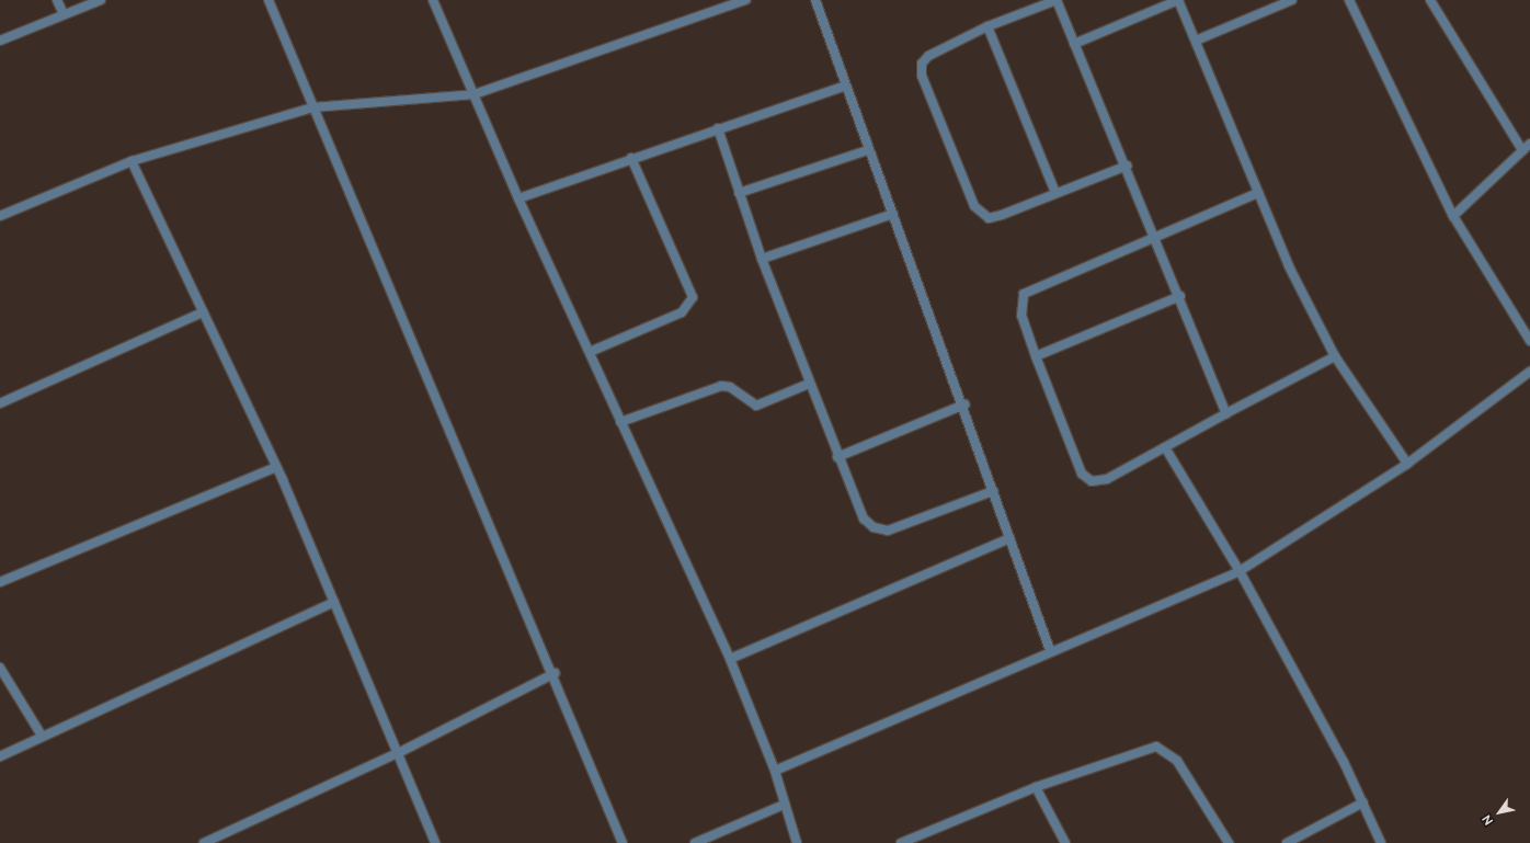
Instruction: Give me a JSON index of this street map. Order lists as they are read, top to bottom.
{
  "north": "bottom left"
}
